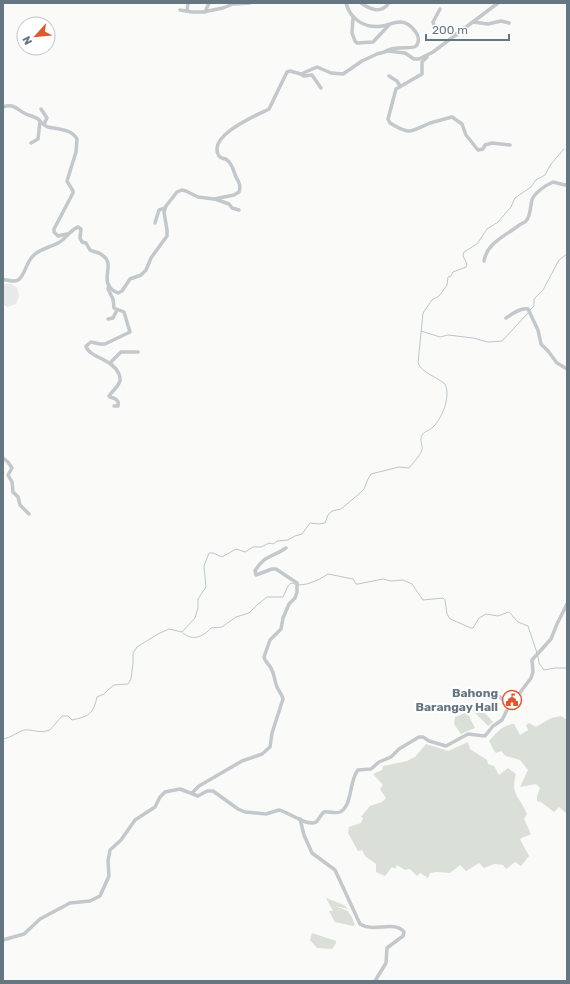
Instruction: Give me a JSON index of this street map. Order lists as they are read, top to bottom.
{
  "places": {
    "public building": ["Bahong Barangay Hall"]
  },
  "scale_bar": "200 m",
  "north": "bottom left"
}
